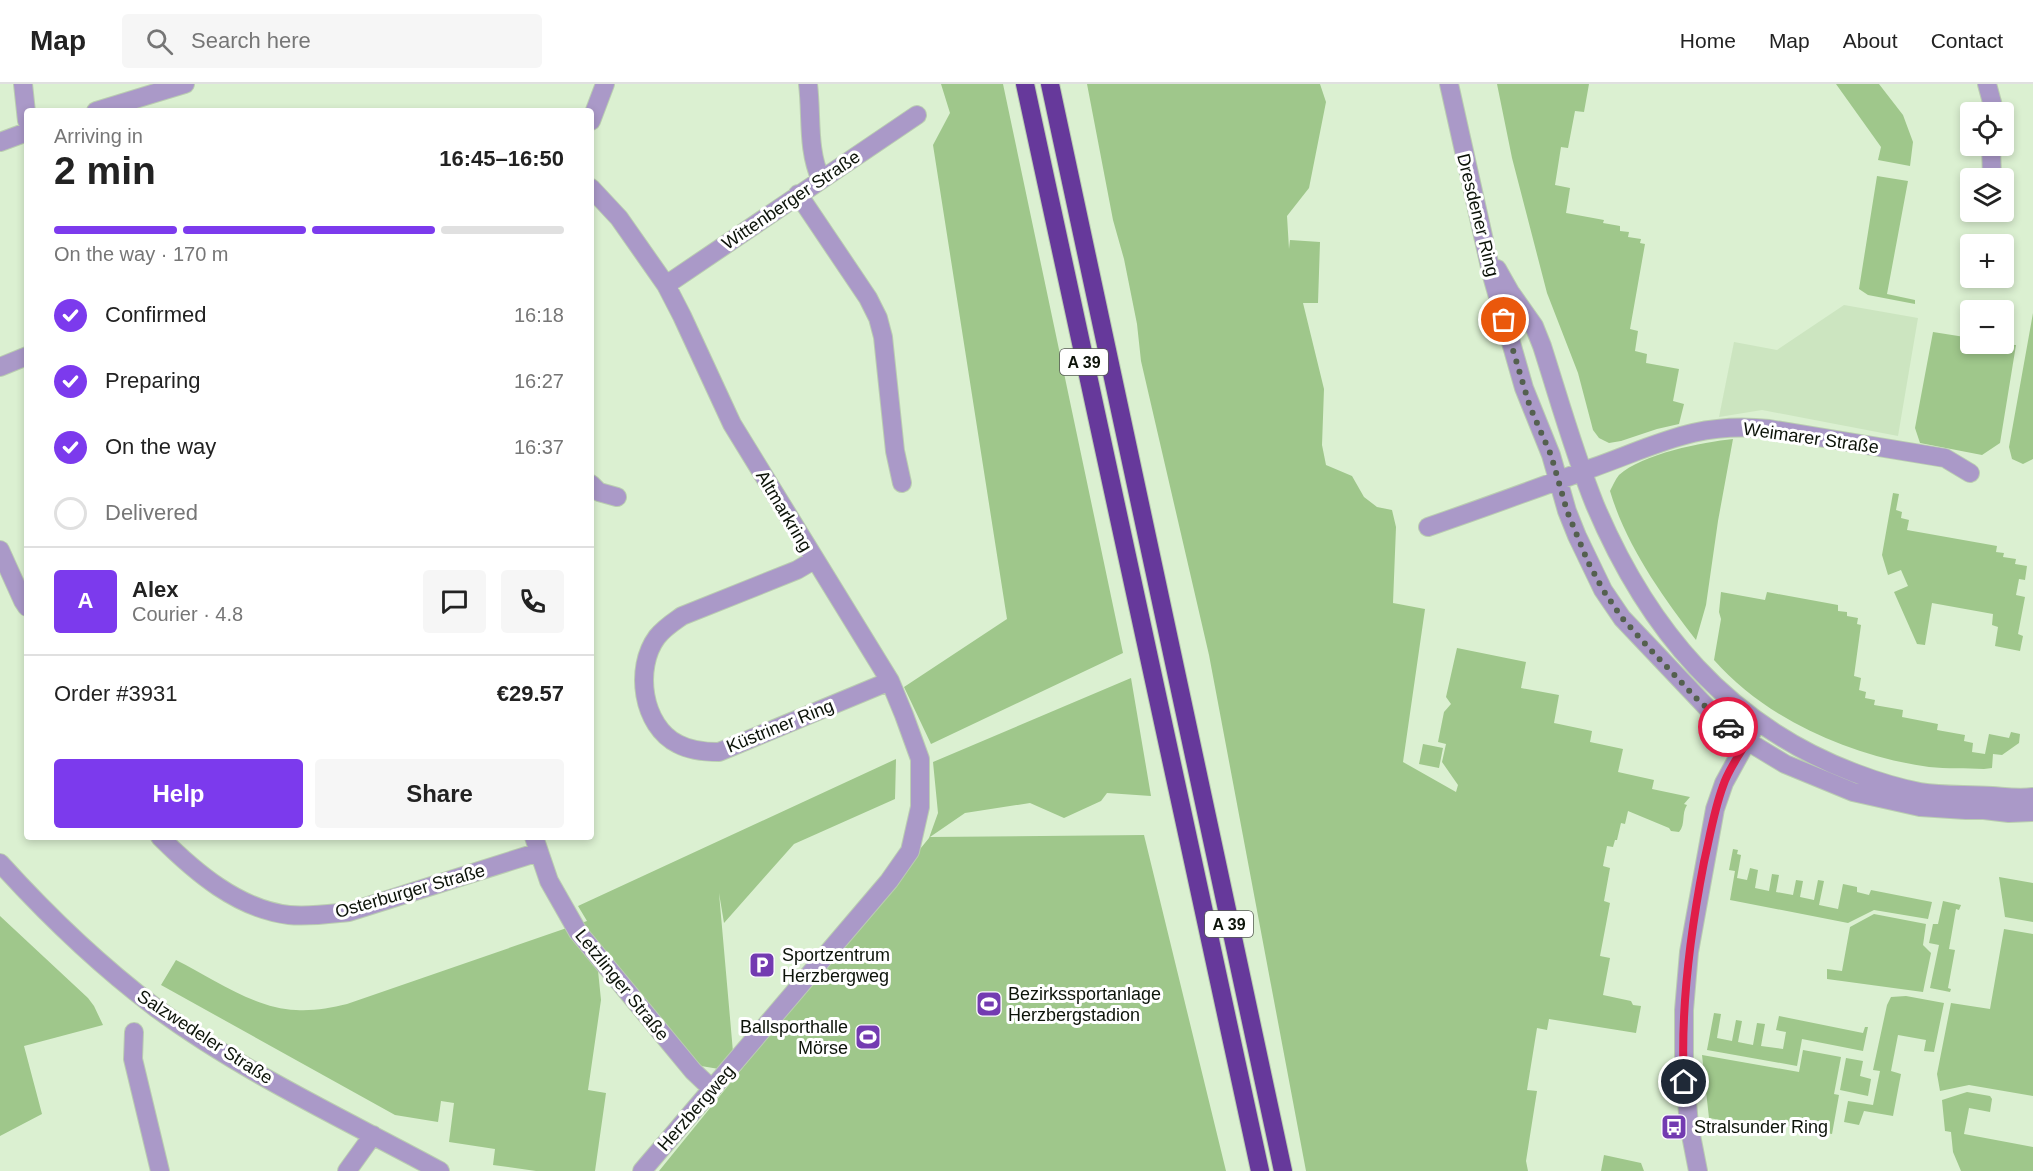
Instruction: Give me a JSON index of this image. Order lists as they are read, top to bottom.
{
  "streets": {
    "highway": ["A 39"],
    "street": [
      "Wittenberger Straße",
      "Dresdener Ring",
      "Weimarer Straße",
      "Altmarkring",
      "Küstriner Ring",
      "Osterburger Straße",
      "Letzlinger Straße",
      "Salzwedeler Straße",
      "Herzbergweg"
    ]
  },
  "crossings": [
    ["Wittenberger Straße", "Altmarkring"],
    ["Dresdener Ring", "Weimarer Straße"],
    ["Altmarkring", "Küstriner Ring"],
    ["Altmarkring", "Herzbergweg"],
    ["Osterburger Straße", "Letzlinger Straße"],
    ["Letzlinger Straße", "Herzbergweg"]
  ],
  "places": {
    "parking": ["Sportzentrum Herzbergweg"],
    "sports": ["Bezirkssportanlage Herzbergstadion", "Ballsporthalle Mörse"],
    "bus stop": ["Stralsunder Ring"]
  },
  "page": {
    "header": "Map",
    "search": "Search here",
    "nav": [
      "Home",
      "Map",
      "About",
      "Contact"
    ],
    "map_buttons": ["+", "−"],
    "heading": ["2 min", "Arriving in", "16:45–16:50"],
    "panel": [
      "Alex",
      "Courier · 4.8",
      "Order #3931",
      "€29.57"
    ],
    "bar": "On the way · 170 m",
    "list": [
      ["Confirmed", "16:18"],
      ["Preparing", "16:27"],
      ["On the way", "16:37"],
      "Delivered"
    ],
    "round": "A",
    "buttons": ["Help", "Share"]
  }
}
